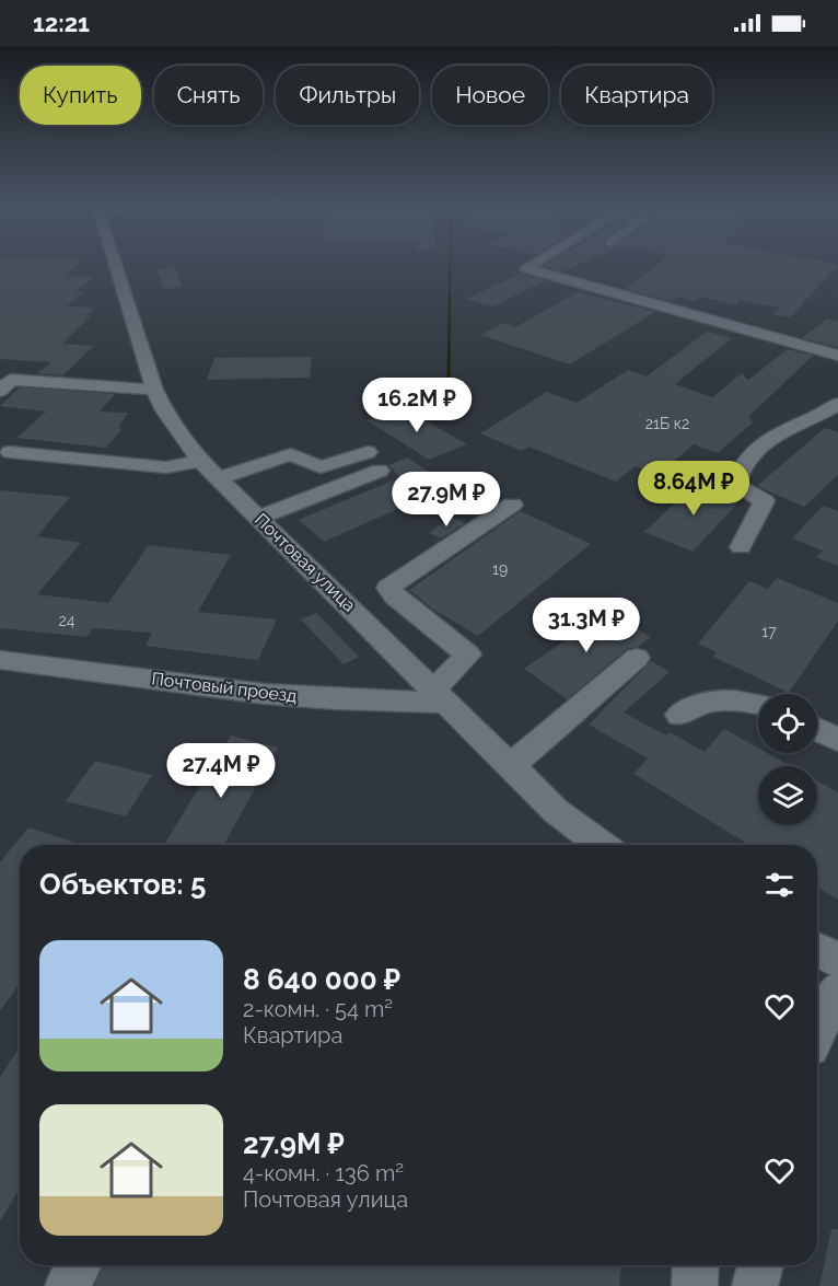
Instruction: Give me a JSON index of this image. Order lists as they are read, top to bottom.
{
  "streets": {
    "street": ["Почтовая улица", "Почтовый проезд"]
  },
  "crossings": [
    ["Почтовая улица", "Почтовый проезд"]
  ],
  "house_numbers": [
    "21Б к2",
    "19",
    "24",
    "17"
  ],
  "page": {
    "status": "12:21",
    "chip": [
      "Купить",
      "Снять",
      "Фильтры",
      "Новое",
      "Квартира"
    ],
    "price": [
      "16.2M ₽",
      "8.64M ₽",
      "27.9M ₽",
      "31.3M ₽",
      "27.4M ₽"
    ],
    "heading": "Объектов: 5",
    "list": [
      {
        "name": "8 640 000 ₽",
        "note": "2-комн. · 54 m² · Квартира"
      },
      {
        "name": "27.9M ₽",
        "note": "4-комн. · 136 m² · Почтовая улица"
      }
    ]
  }
}
